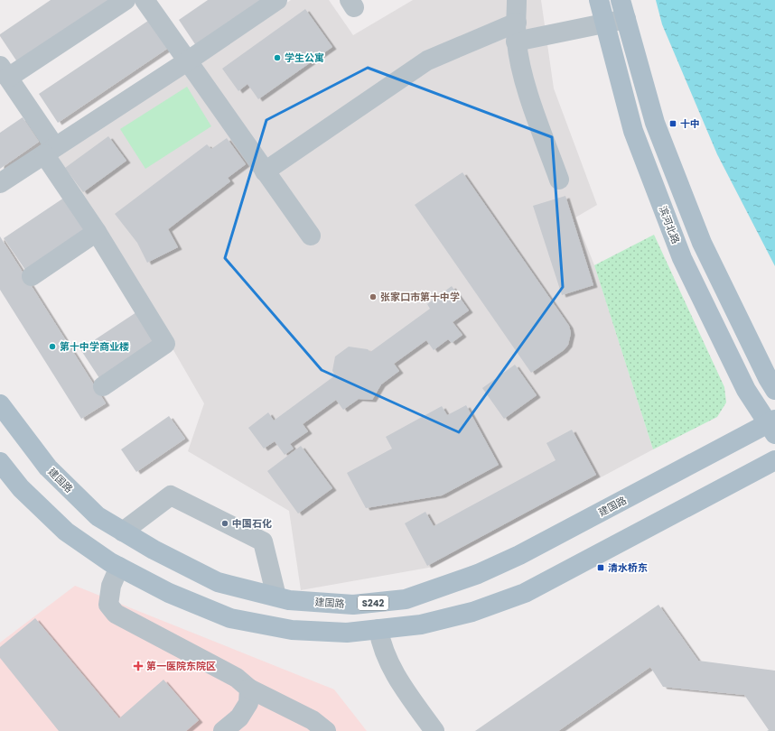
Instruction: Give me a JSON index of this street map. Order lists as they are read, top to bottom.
{
  "streets": {
    "main road": ["滨河北路", "建国路", "S242"]
  },
  "crossings": [
    ["滨河北路", "建国路"]
  ],
  "places": {
    "other": [
      "学生公寓",
      "张家口市第十中学",
      "第十中学商业楼",
      "中国石化"
    ],
    "transit": ["十中", "清水桥东"],
    "health": ["第一医院东院区"]
  }
}
